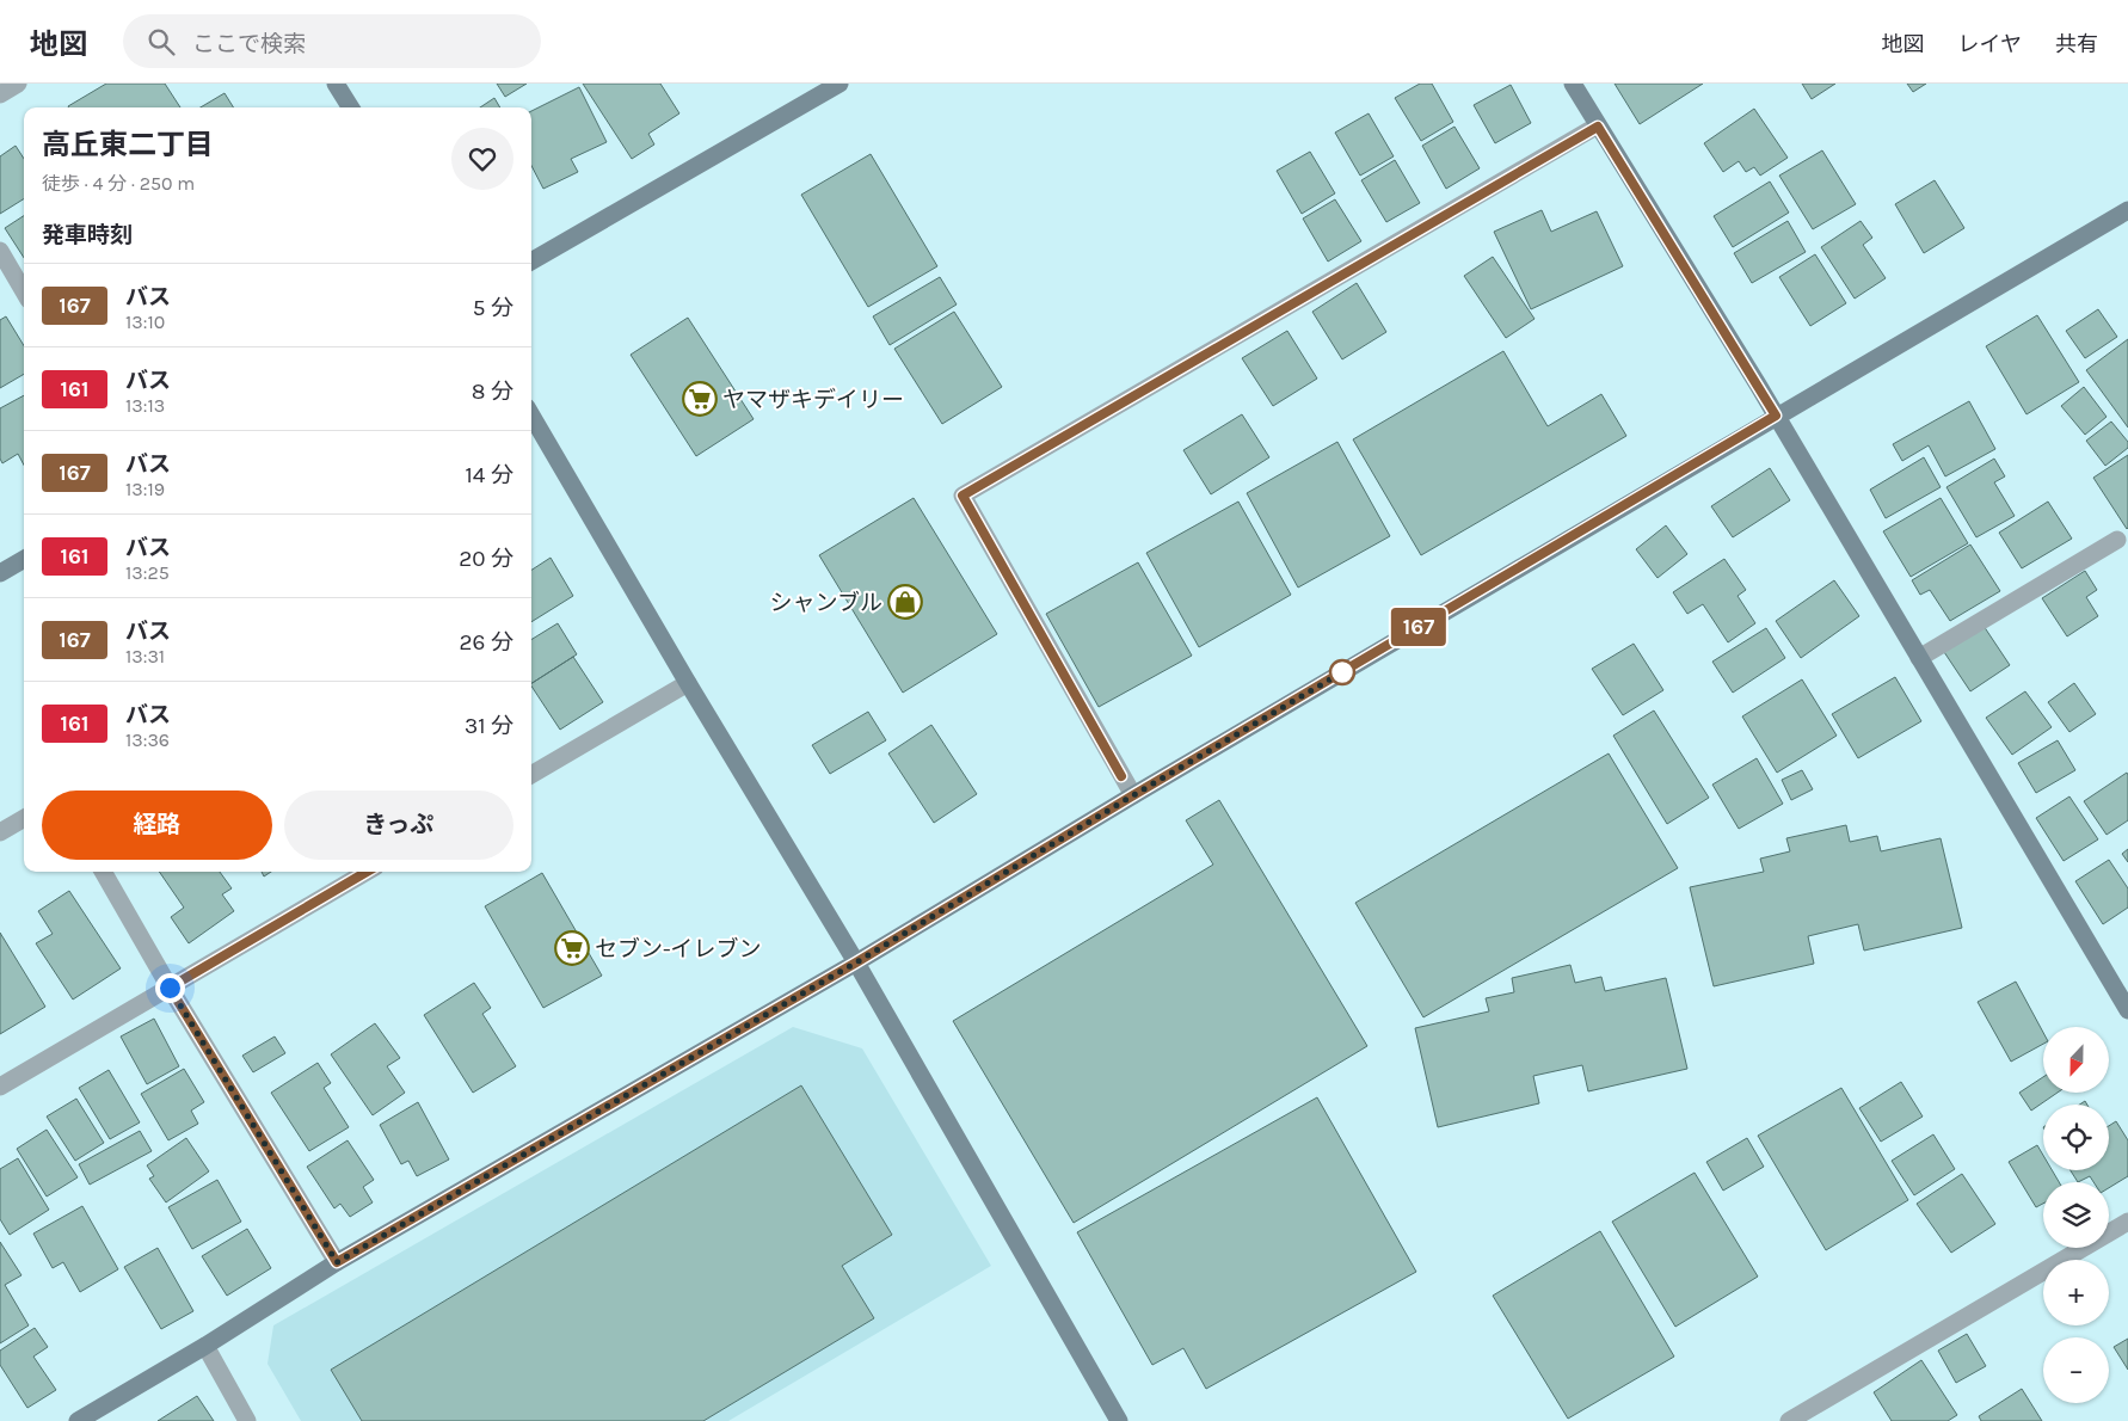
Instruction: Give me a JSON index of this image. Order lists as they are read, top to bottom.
{
  "places": {
    "supermarket": ["ヤマザキデイリー", "セブン-イレブン"],
    "shop": ["シャンブル"]
  },
  "lines": ["bus line 167"],
  "north": "bottom",
  "page": {
    "header": "地図",
    "search": "ここで検索",
    "nav": ["地図", "レイヤ", "共有"],
    "on_map": "167",
    "heading": [
      ["高丘東二丁目", "徒歩 · 4 分 · 250 m"],
      "発車時刻"
    ],
    "list": [
      {
        "mark": "167",
        "name": "バス",
        "note": "13:10",
        "value": "5 分"
      },
      {
        "mark": "161",
        "name": "バス",
        "note": "13:13",
        "value": "8 分"
      },
      {
        "mark": "167",
        "name": "バス",
        "note": "13:19",
        "value": "14 分"
      },
      {
        "mark": "161",
        "name": "バス",
        "note": "13:25",
        "value": "20 分"
      },
      {
        "mark": "167",
        "name": "バス",
        "note": "13:31",
        "value": "26 分"
      },
      {
        "mark": "161",
        "name": "バス",
        "note": "13:36",
        "value": "31 分"
      }
    ],
    "buttons": ["経路", "きっぷ"],
    "map_buttons": ["+", "−"]
  }
}
